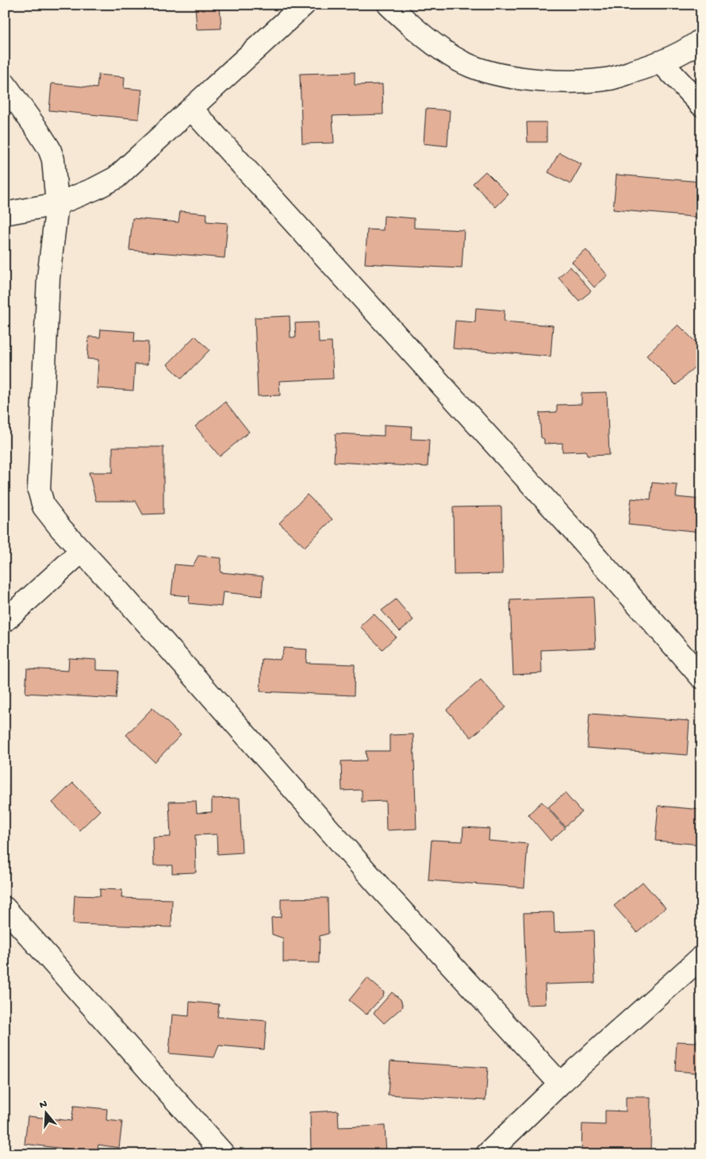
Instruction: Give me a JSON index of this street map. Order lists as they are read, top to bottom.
{
  "north": "top"
}
